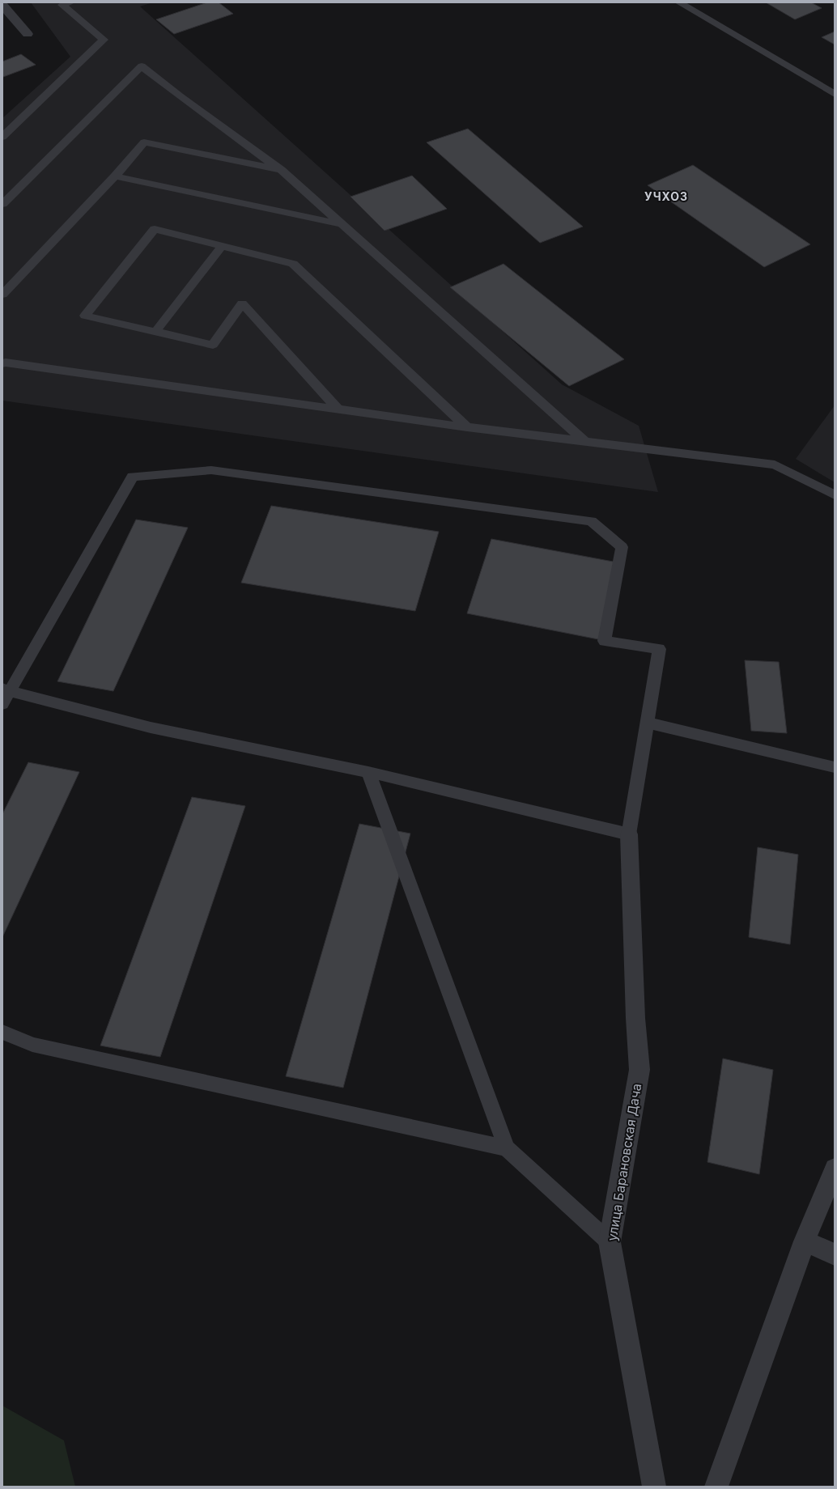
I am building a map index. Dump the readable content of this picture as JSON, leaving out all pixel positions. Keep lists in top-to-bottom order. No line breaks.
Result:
{"streets":{"street":["улица Барановская Дача"]},"districts":["УЧХОЗ"]}
